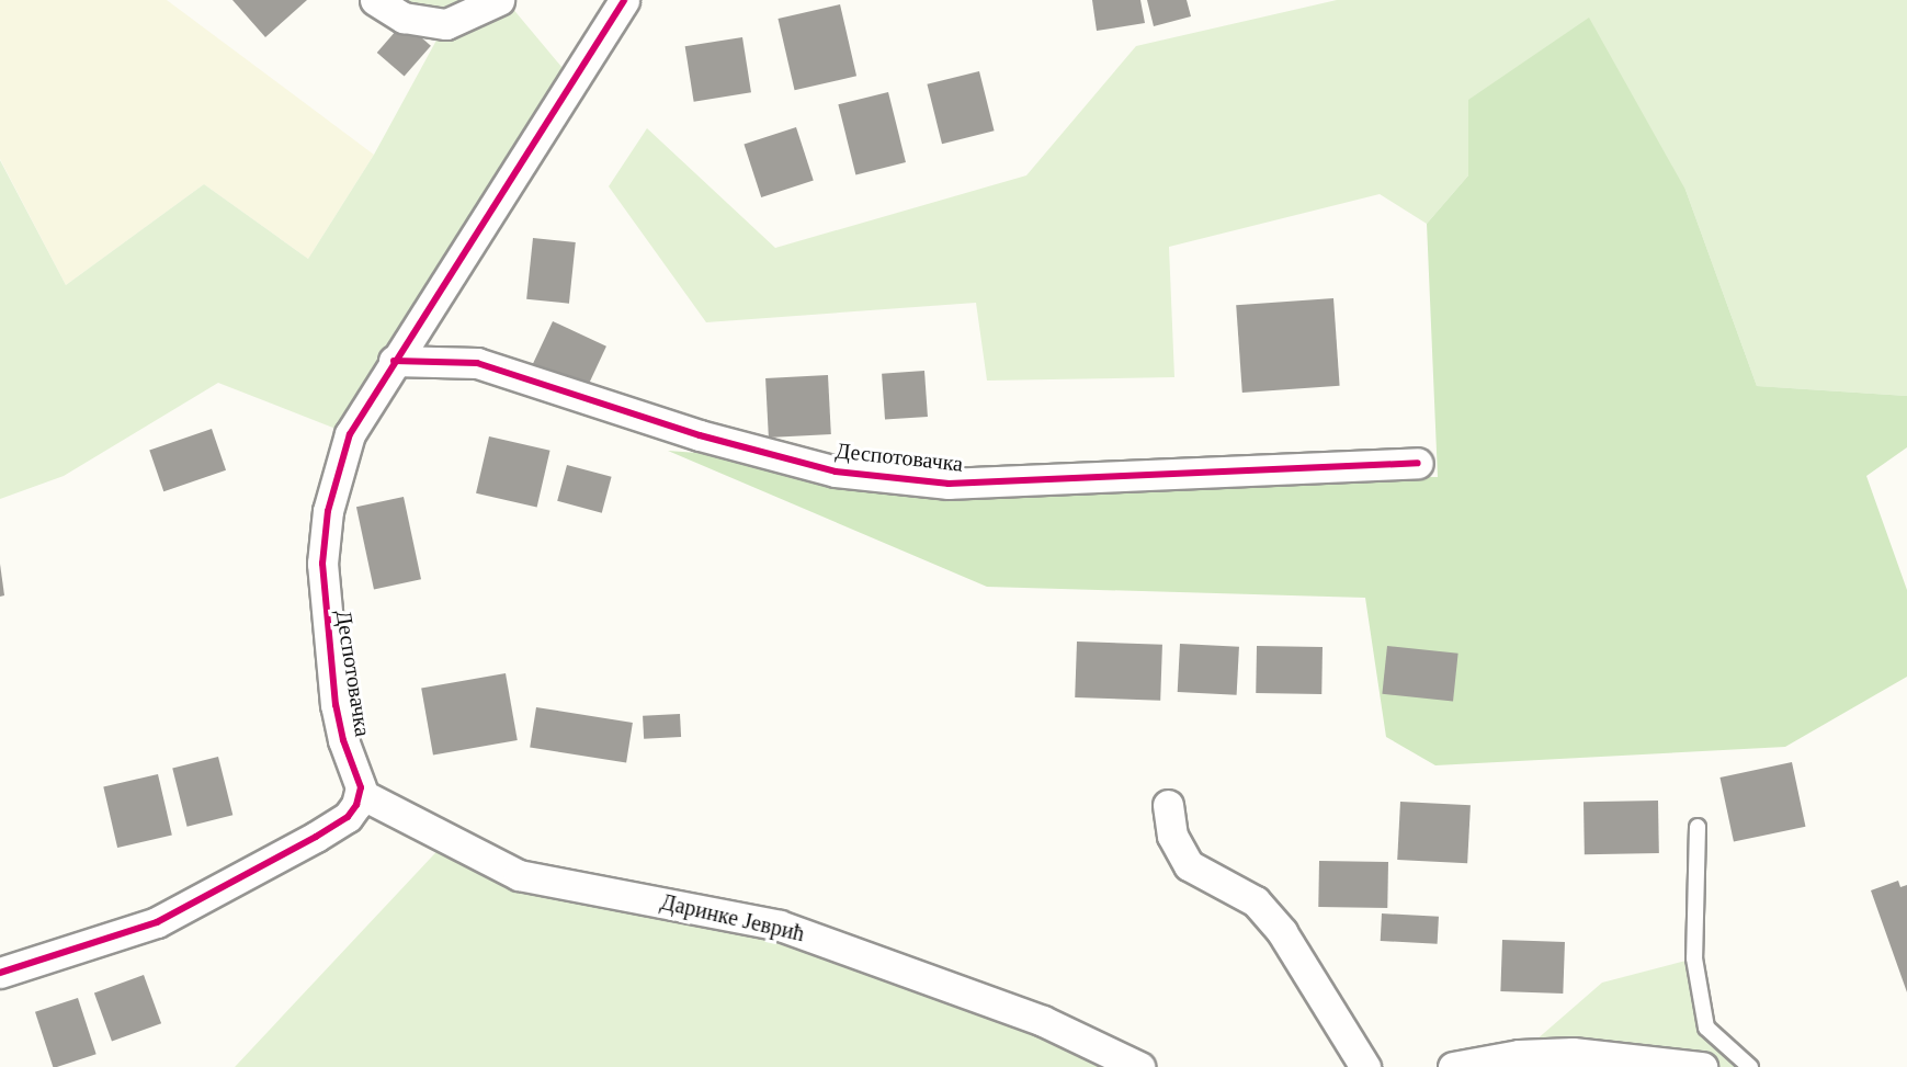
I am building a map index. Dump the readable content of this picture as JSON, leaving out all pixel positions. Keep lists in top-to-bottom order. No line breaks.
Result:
{"streets":{"street":["Деспотовачка","Даринке Јеврић"]},"crossings":[["Деспотовачка","Даринке Јеврић"]]}
